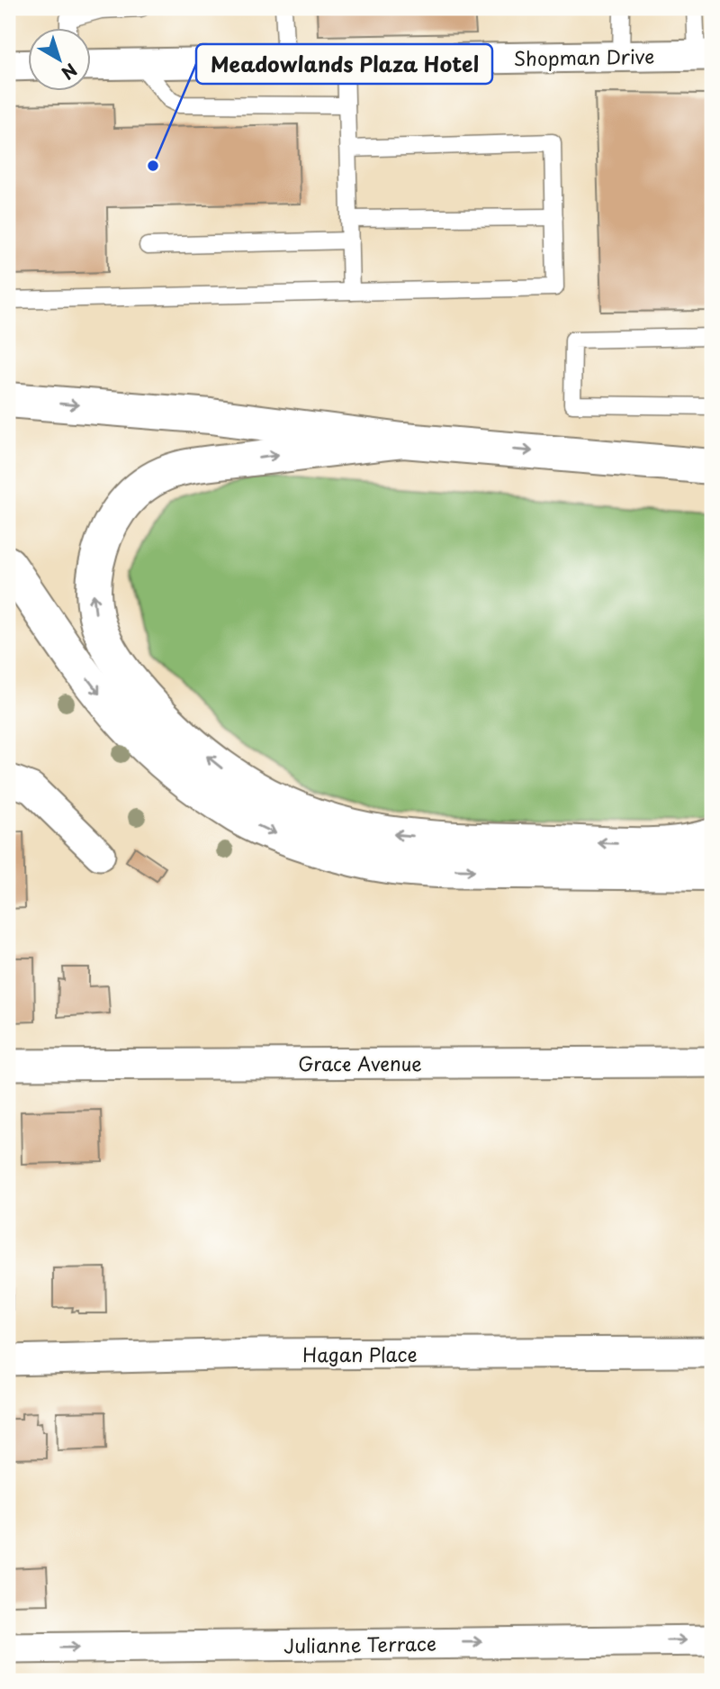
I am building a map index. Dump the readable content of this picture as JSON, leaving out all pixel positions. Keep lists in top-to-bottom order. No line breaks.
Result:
{"streets":{"street":["Shopman Drive","Grace Avenue","Hagan Place","Julianne Terrace"]},"one_way":["Julianne Terrace"],"places":["Meadowlands Plaza Hotel"],"north":"bottom right"}
